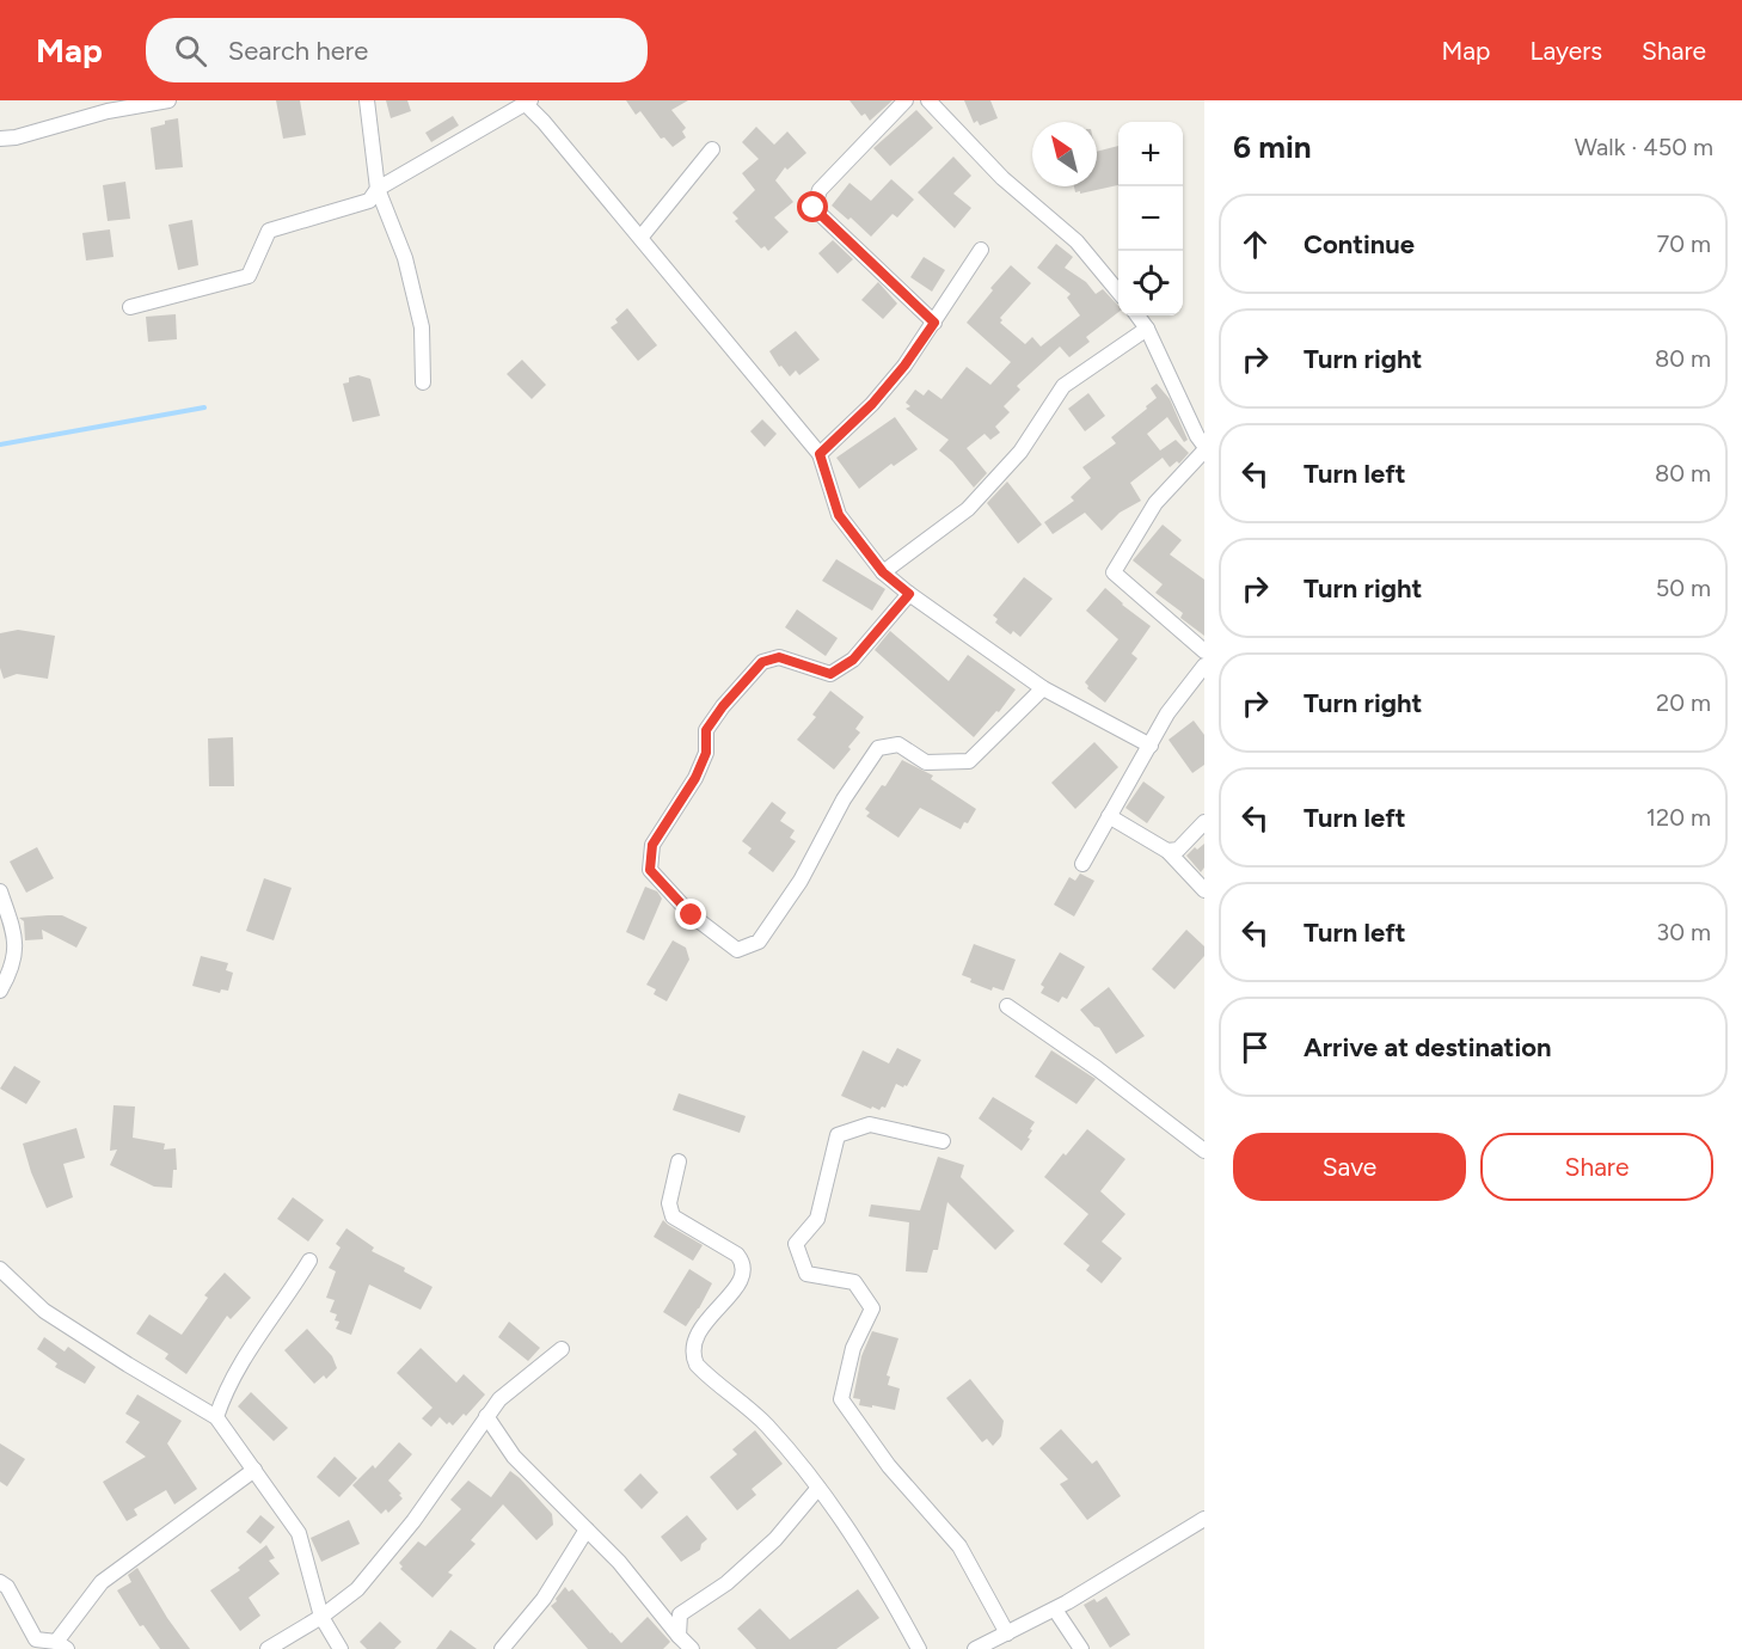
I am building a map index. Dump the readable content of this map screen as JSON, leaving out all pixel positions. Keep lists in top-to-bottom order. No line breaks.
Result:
{"north":"top left","page":{"header":"Map","search":"Search here","nav":["Map","Layers","Share"],"heading":["6 min","Walk · 450 m"],"map_buttons":["+","−"],"list":[["Continue","70 m"],["Turn right","80 m"],["Turn left","80 m"],["Turn right","50 m"],["Turn right","20 m"],["Turn left","120 m"],["Turn left","30 m"],"Arrive at destination"],"buttons":["Save","Share"]}}
